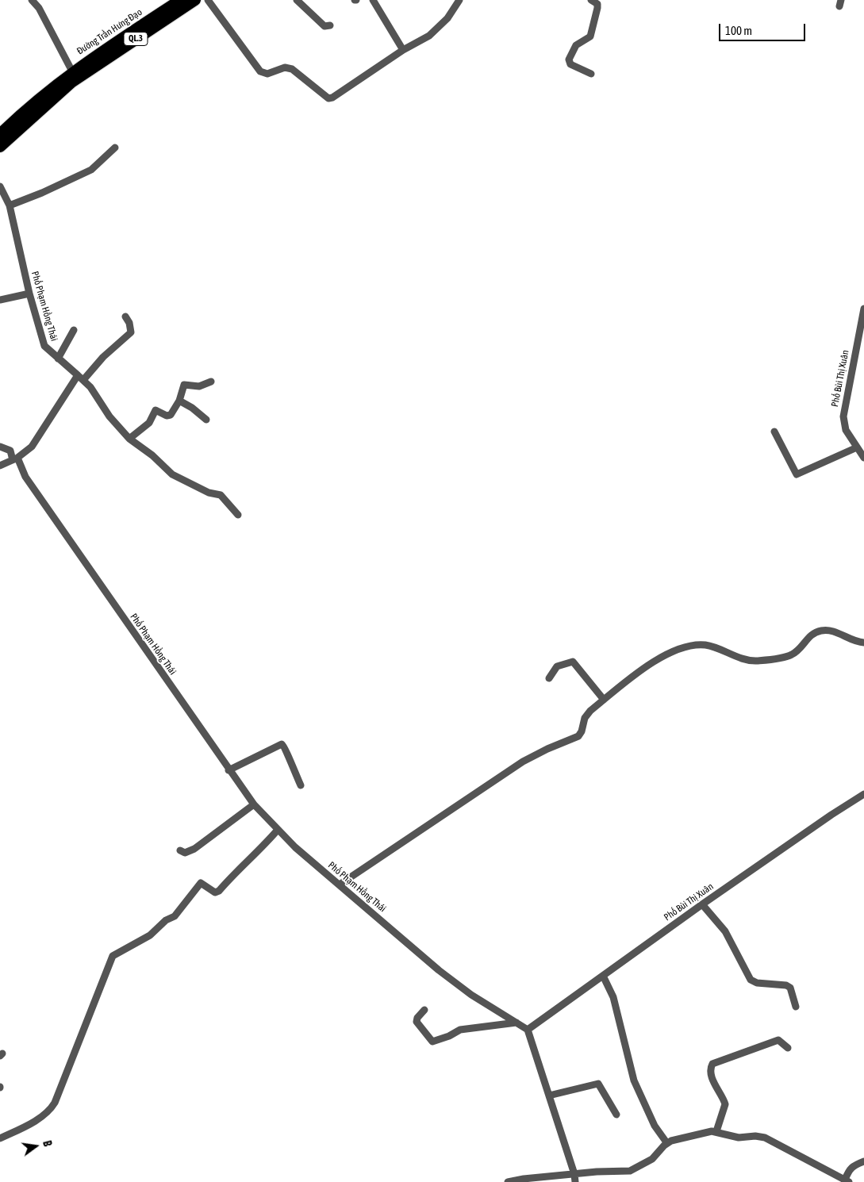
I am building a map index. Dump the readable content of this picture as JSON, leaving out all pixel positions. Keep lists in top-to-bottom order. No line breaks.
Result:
{"streets":{"highway":["Đường Trần Hưng Đạo","QL.3"],"street":["Phố Phạm Hồng Thái","Phố Bùi Thị Xuân"]},"crossings":[["Đường Trần Hưng Đạo","QL.3"],["Phố Phạm Hồng Thái","Phố Bùi Thị Xuân"]],"scale_bar":"100 m","north":"right"}
